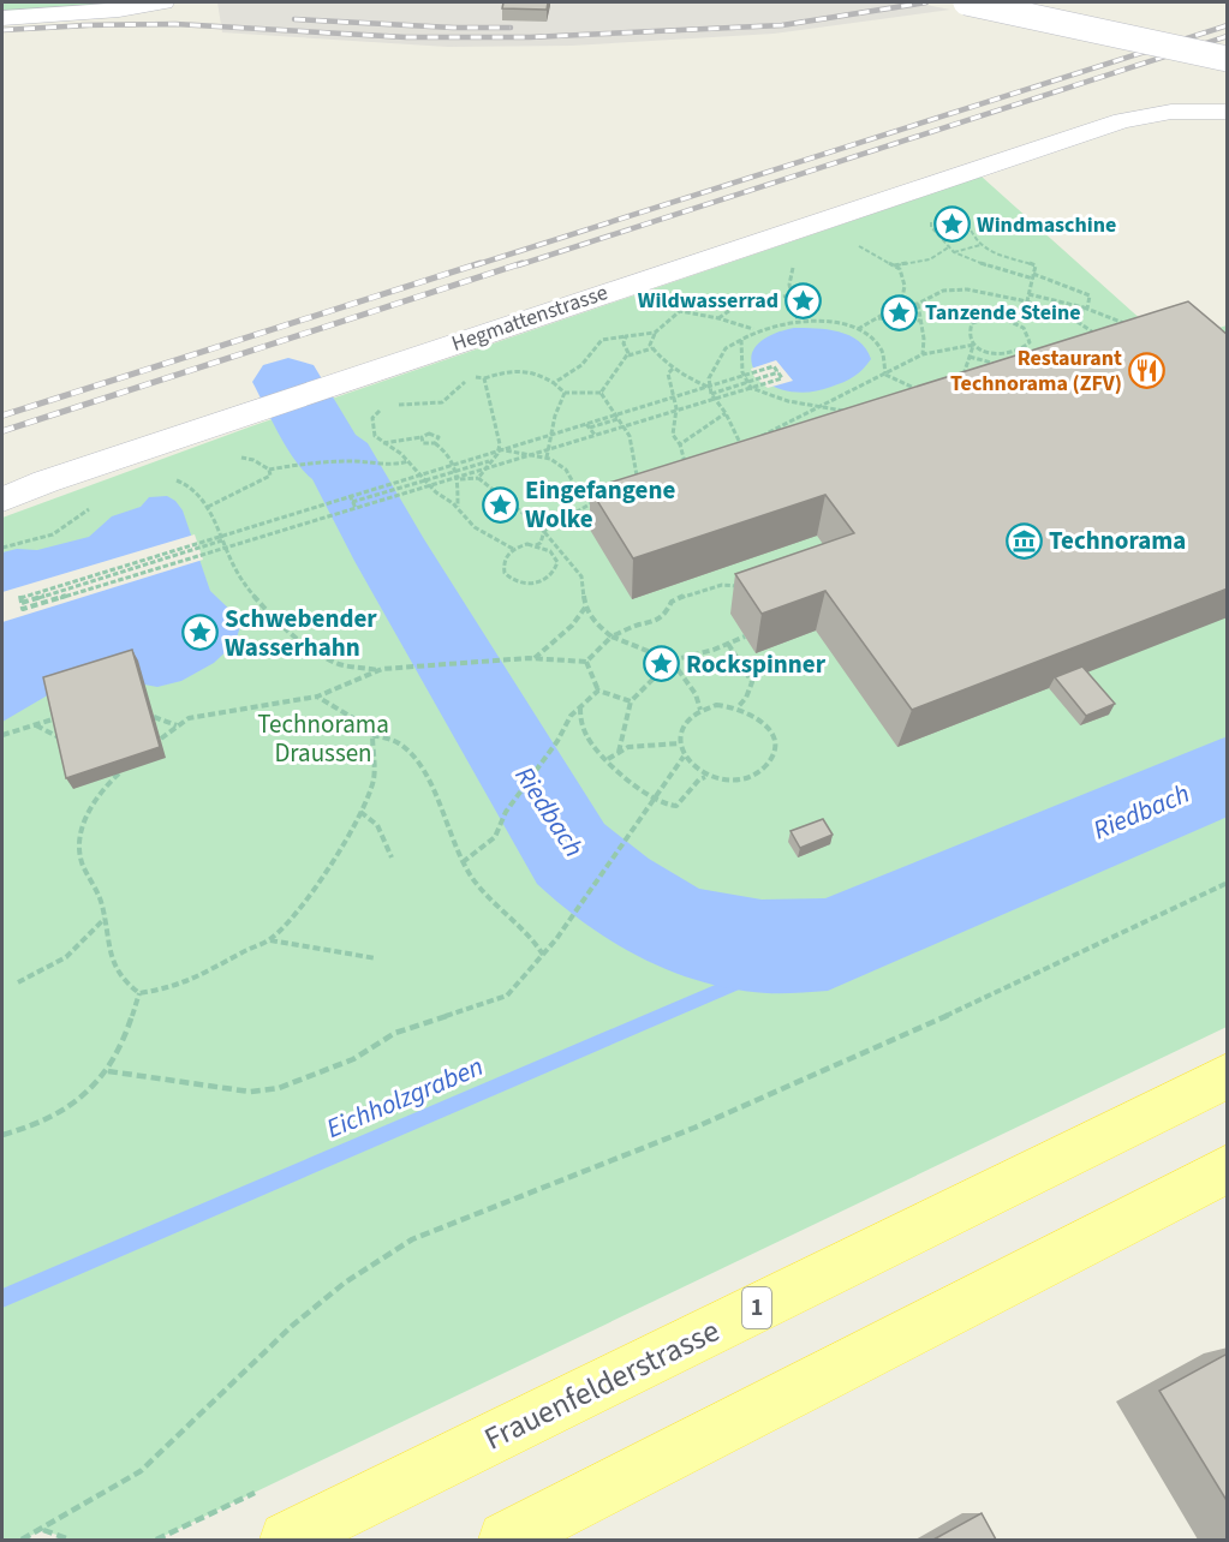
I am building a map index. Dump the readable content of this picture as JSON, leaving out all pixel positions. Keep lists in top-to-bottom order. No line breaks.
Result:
{"streets":{"main road":["1","Frauenfelderstrasse"],"street":["Hegmattenstrasse"]},"water":["Riedbach","Eichholzgraben"],"parks":["Technorama Draussen"],"places":{"place":["Windmaschine","Wildwasserrad","Tanzende Steine","Eingefangene Wolke","Schwebender Wasserhahn","Rockspinner"],"restaurant":["Restaurant Technorama (ZFV)"],"museum":["Technorama"]}}
